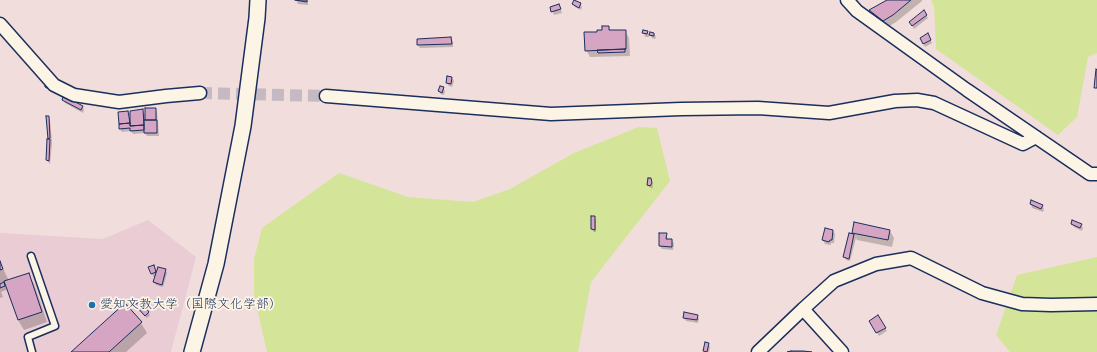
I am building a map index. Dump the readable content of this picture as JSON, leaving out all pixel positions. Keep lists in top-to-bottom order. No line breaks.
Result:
{"places":["愛知文教大学（国際文化学部）"]}
